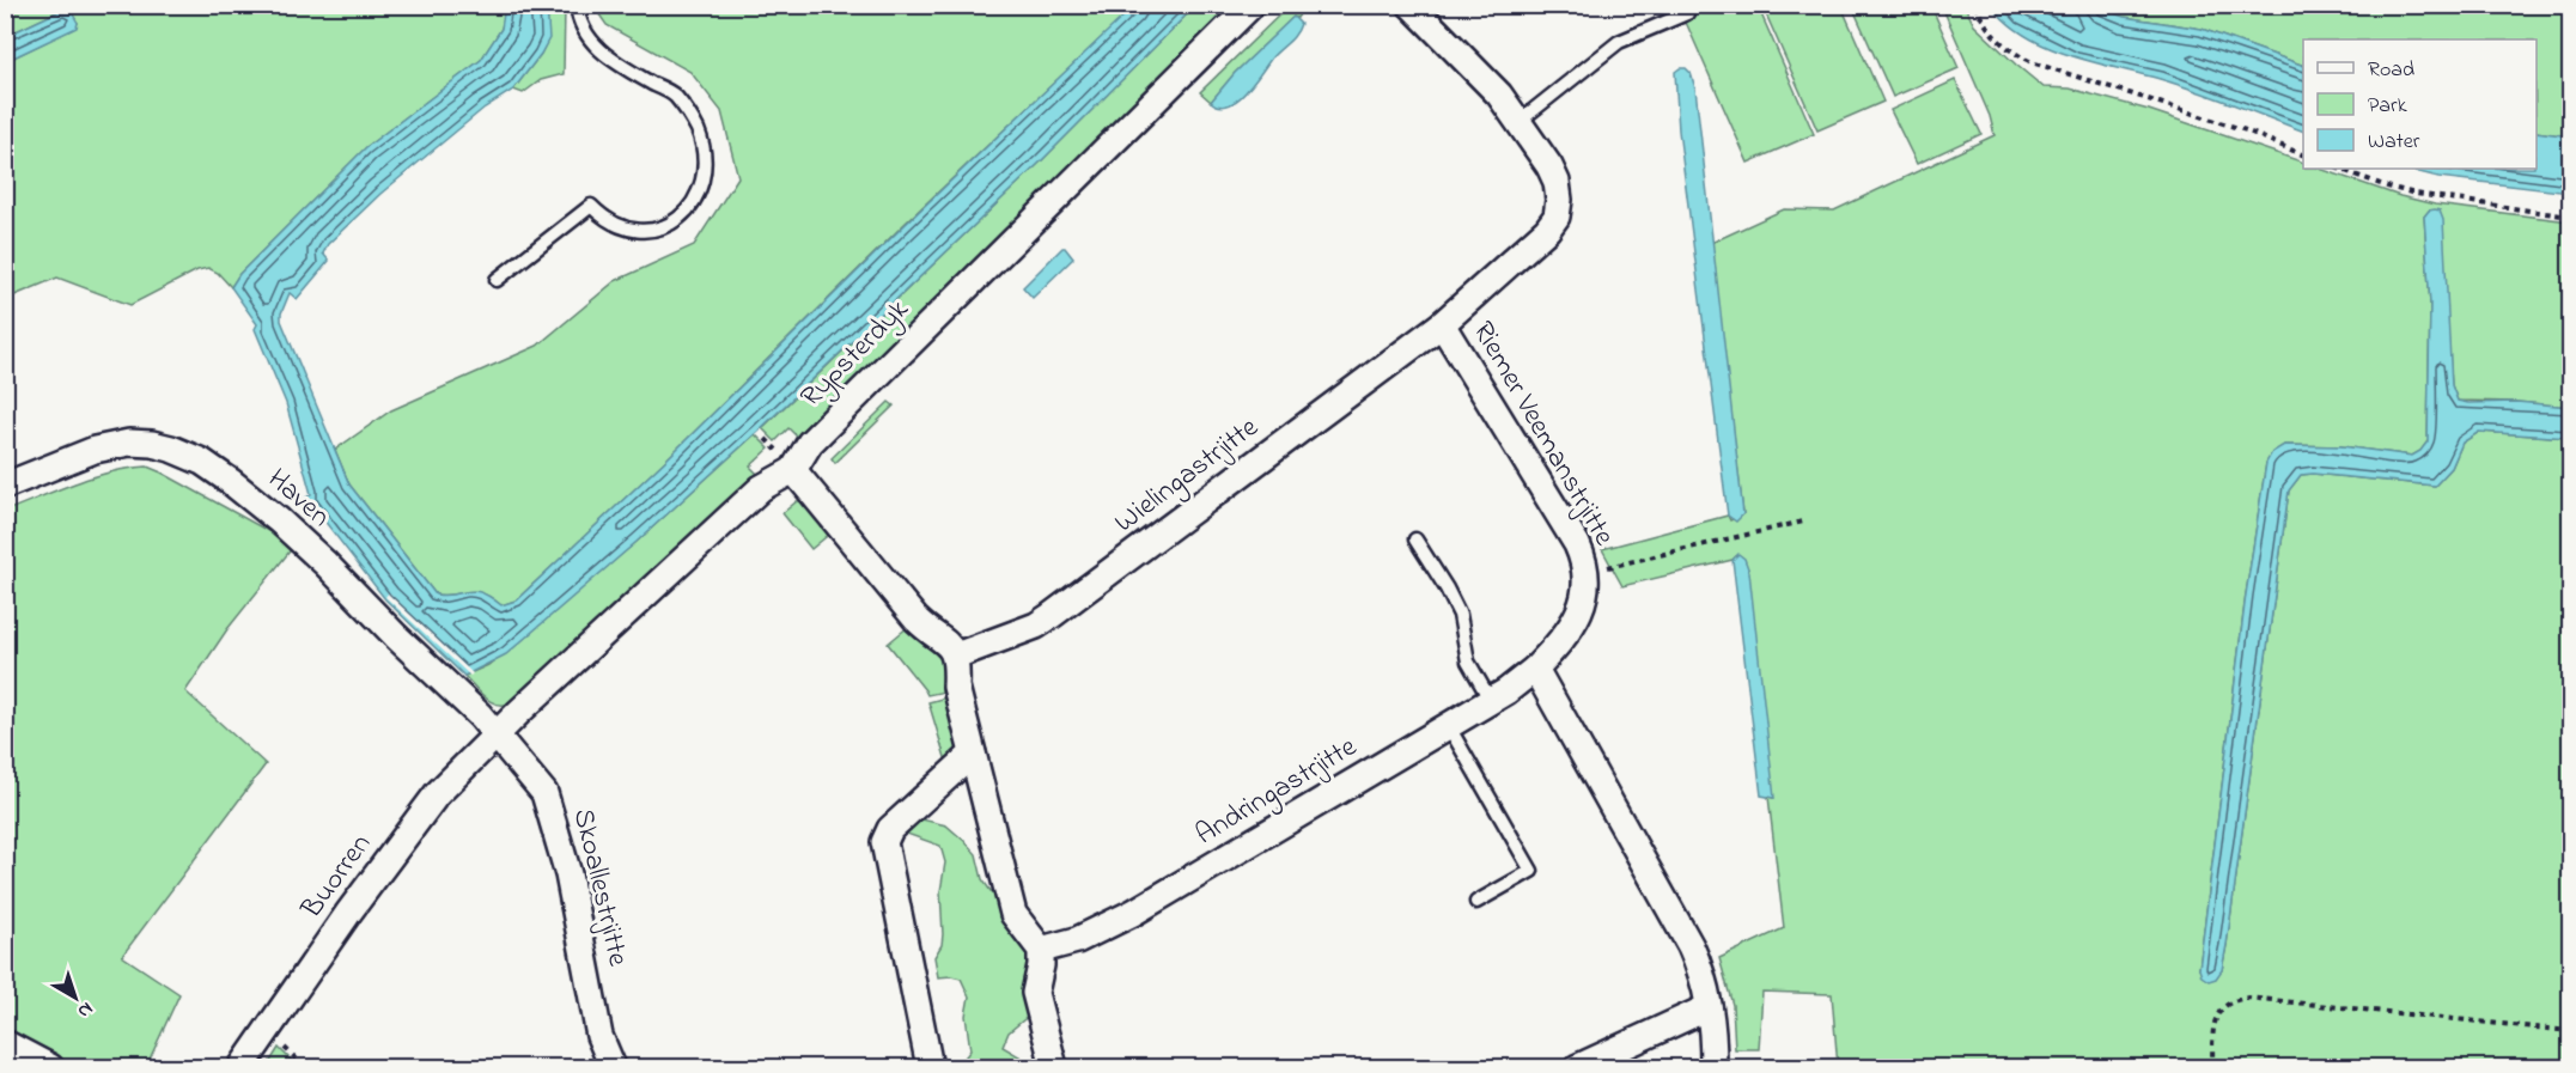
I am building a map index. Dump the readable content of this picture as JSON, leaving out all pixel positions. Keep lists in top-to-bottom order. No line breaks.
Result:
{"streets":{"street":["Rypsterdyk","Riemer Veemanstrjitte","Wielingastrjitte","Haven","Andringastrjitte","Buorren","Skoallestrjitte"]},"crossings":[["Rypsterdyk","Haven"],["Rypsterdyk","Buorren"],["Rypsterdyk","Skoallestrjitte"],["Riemer Veemanstrjitte","Wielingastrjitte"],["Riemer Veemanstrjitte","Andringastrjitte"],["Haven","Buorren"],["Haven","Skoallestrjitte"],["Buorren","Skoallestrjitte"]],"legend":["Road","Park","Water"],"north":"bottom right"}
